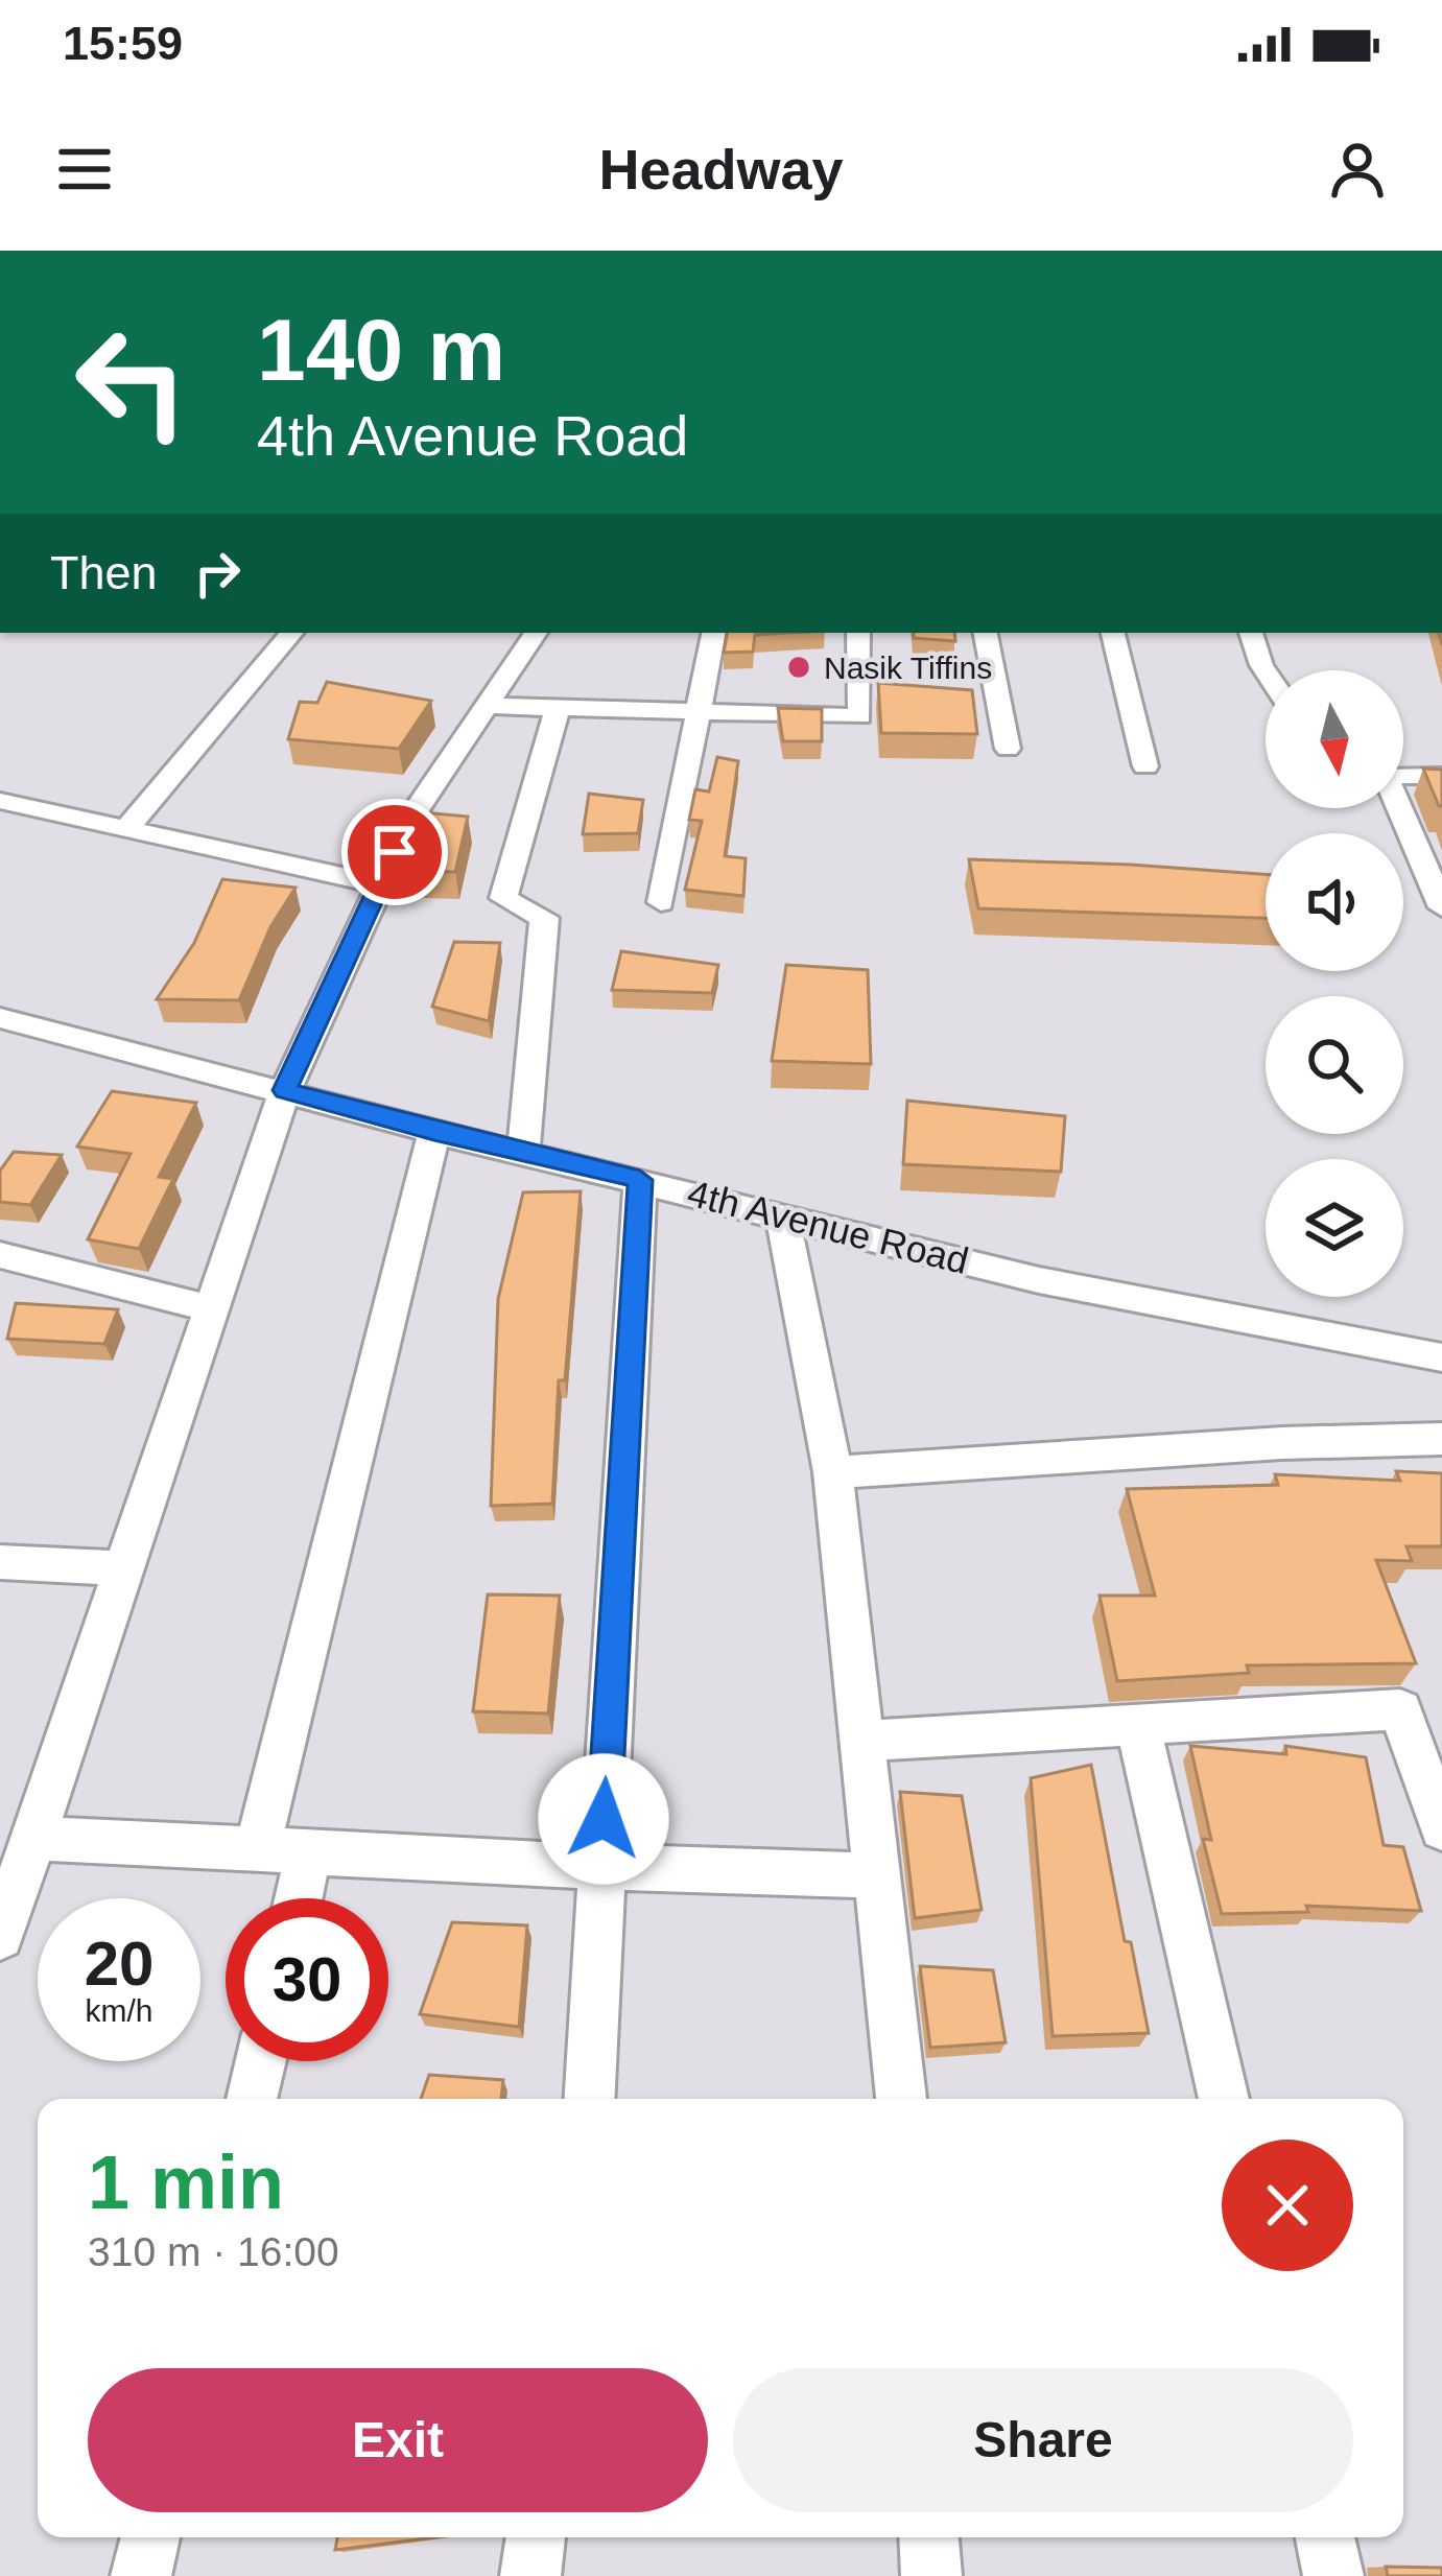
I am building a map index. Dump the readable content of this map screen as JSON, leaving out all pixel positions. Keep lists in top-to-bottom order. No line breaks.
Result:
{"streets":{"street":["4th Avenue Road"]},"places":["Nasik Tiffins"],"north":"bottom","page":{"status":"15:59","header":"Headway","turn":["140 m","4th Avenue Road"],"then":"Then","speed":"20 km/h","limit":"30","heading":["1 min","310 m · 16:00"],"buttons":["Exit","Share"]}}
